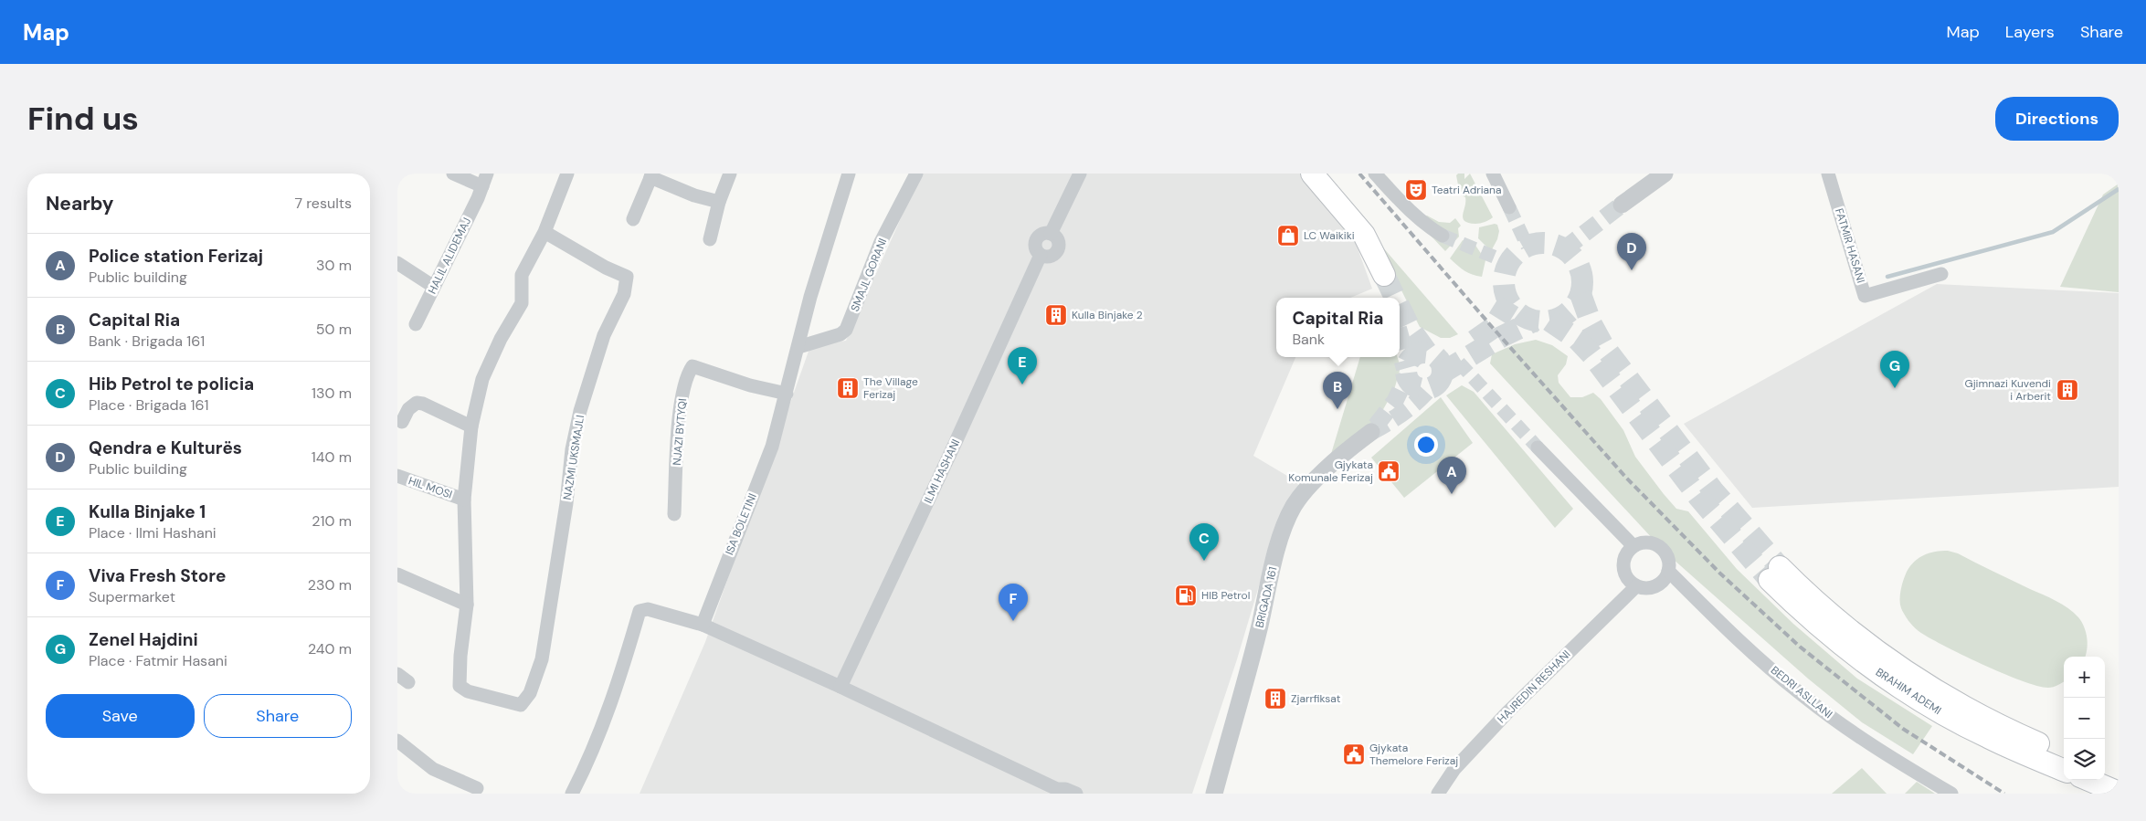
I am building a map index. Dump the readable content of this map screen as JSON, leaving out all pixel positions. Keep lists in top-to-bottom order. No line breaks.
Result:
{"streets":{"main road":["BRAHIM ADEMI"],"street":["FATMIR HASANI","HALIL ALIDEMAJ","SMAJL GORANI","NJAZI BYTYQI","NAZMI UKSMAJLI","ILMI HASHANI","HIL MOSI","ISA BOLETINI","BRIGADA 161","HAJREDIN RESHANI","BEDRI ASLLANI"]},"crossings":[["SMAJL GORANI","ISA BOLETINI"],["NJAZI BYTYQI","ISA BOLETINI"],["HAJREDIN RESHANI","BEDRI ASLLANI"]],"places":{"theatre":["Teatri Adriana"],"shop":["LC Waikiki"],"building":["Kulla Binjake 2","The Village Ferizaj","Gjimnazi Kuvendi i Arberit","Zjarrfiksat"],"public building":["Gjykata Komunale Ferizaj","Gjykata Themelore Ferizaj"],"fuel station":["HIB Petrol"]},"page":{"header":"Map","nav":["Map","Layers","Share"],"buttons":["Directions",["Save","Share"]],"title":"Find us","heading":["Nearby","7 results"],"list":[{"mark":"A","name":"Police station Ferizaj","note":"Public building","value":"30 m"},{"mark":"B","name":"Capital Ria","note":"Bank · Brigada 161","value":"50 m"},{"mark":"C","name":"Hib Petrol te policia","note":"Place · Brigada 161","value":"130 m"},{"mark":"D","name":"Qendra e Kulturës","note":"Public building","value":"140 m"},{"mark":"E","name":"Kulla Binjake 1","note":"Place · Ilmi Hashani","value":"210 m"},{"mark":"F","name":"Viva Fresh Store","note":"Supermarket","value":"230 m"},{"mark":"G","name":"Zenel Hajdini","note":"Place · Fatmir Hasani","value":"240 m"}],"pins":["D","E","G","B","A","C","F"],"popup":["Capital Ria","Bank"],"map_buttons":["+","−"]}}
